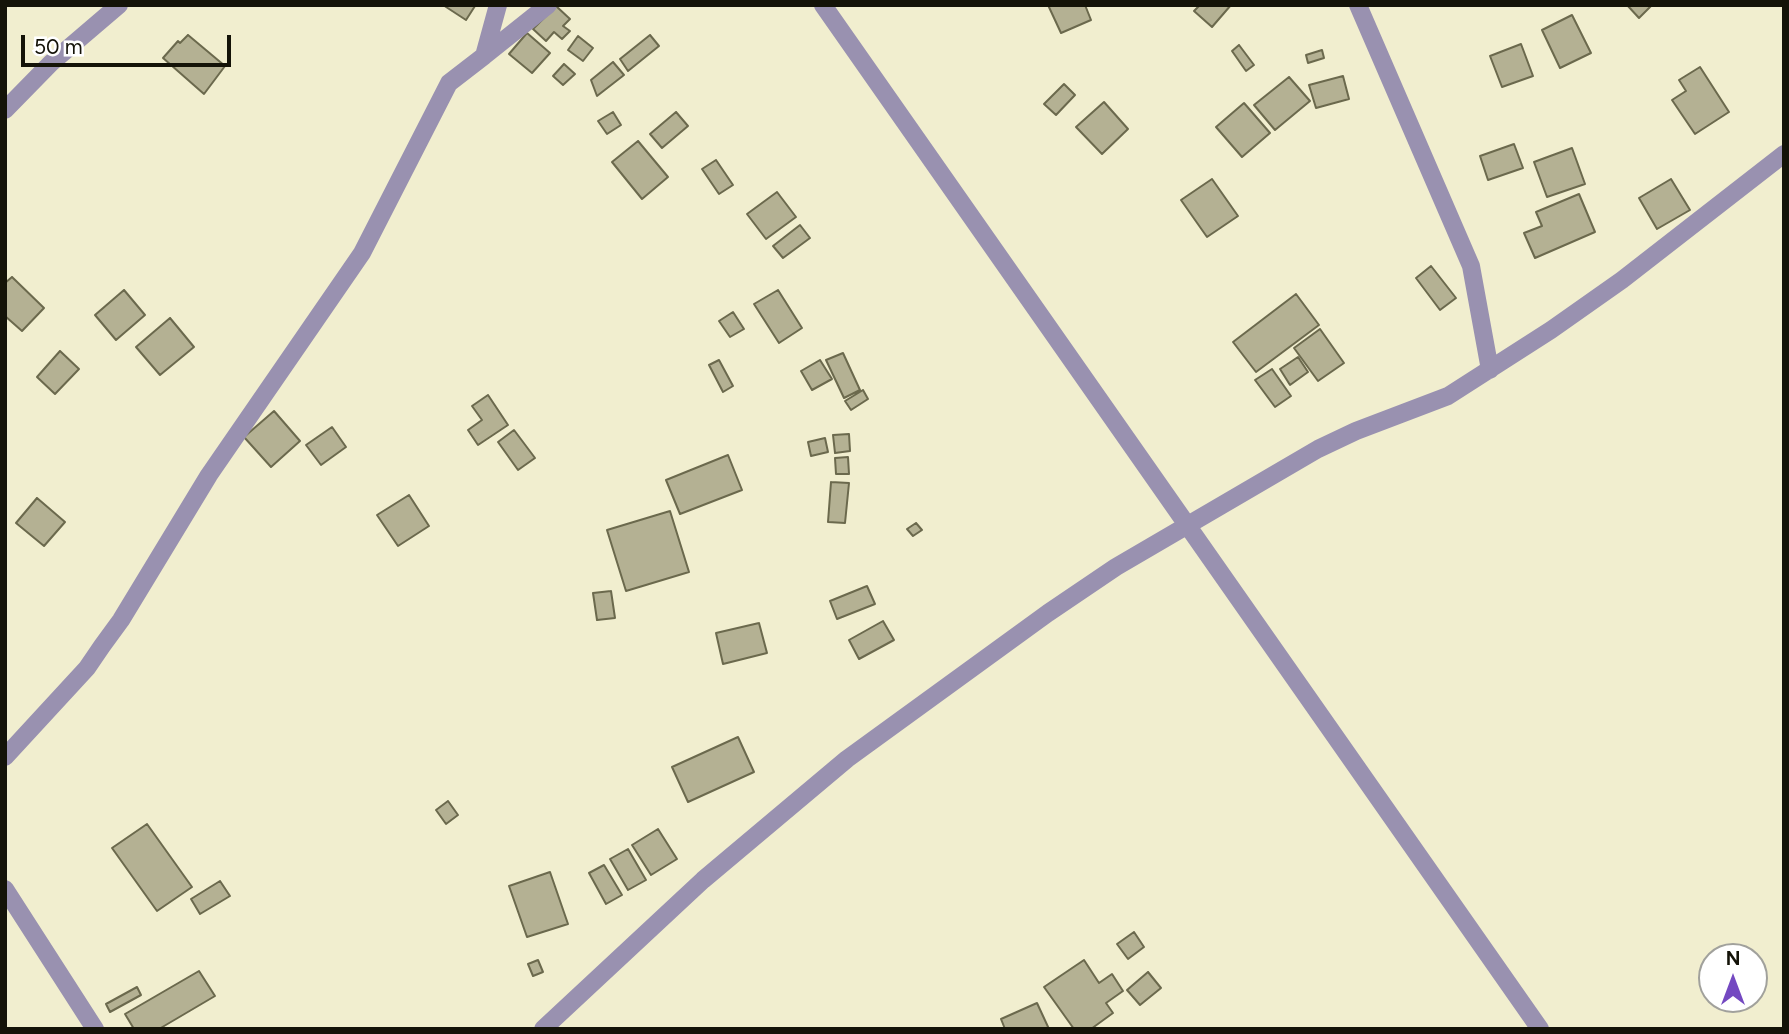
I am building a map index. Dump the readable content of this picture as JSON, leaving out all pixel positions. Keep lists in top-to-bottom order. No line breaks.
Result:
{"scale_bar":"50 m","north":"top"}
